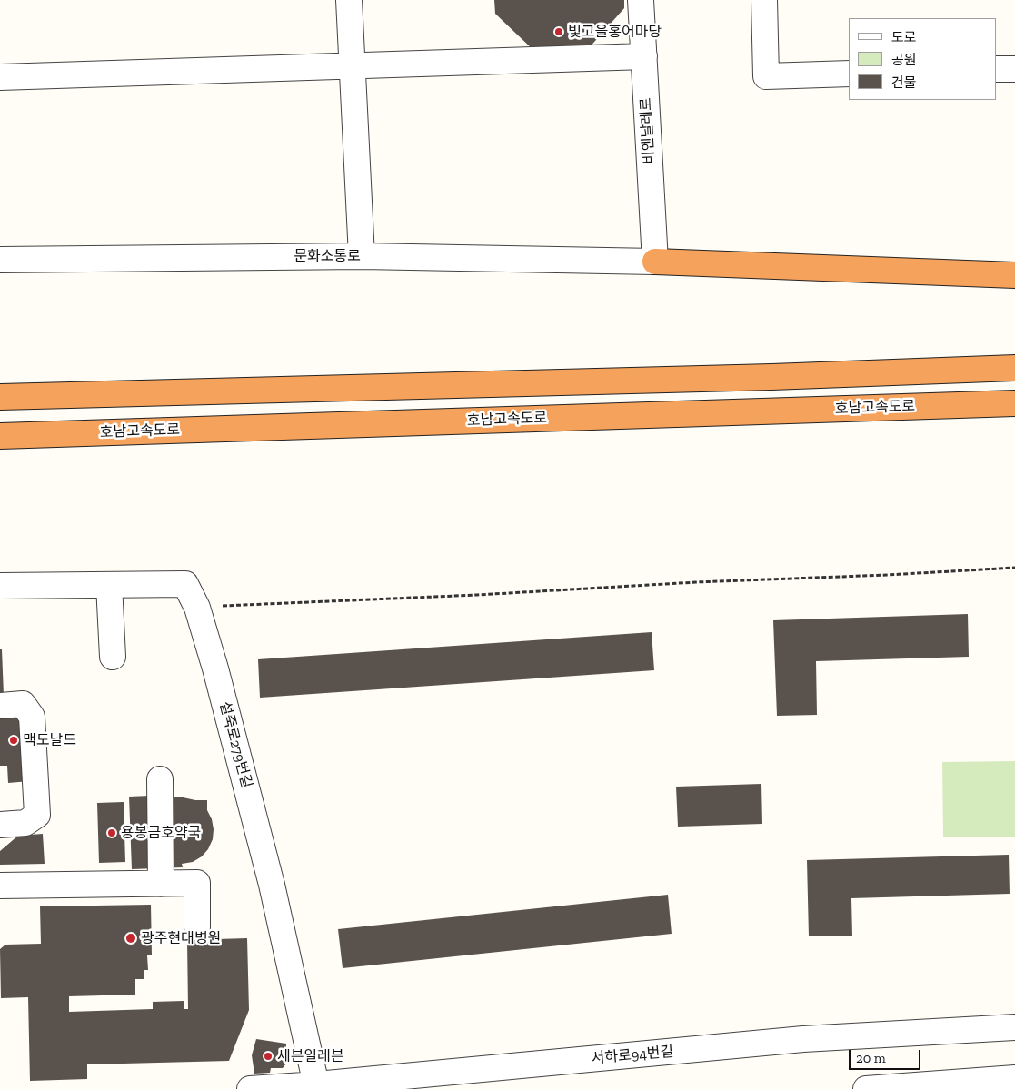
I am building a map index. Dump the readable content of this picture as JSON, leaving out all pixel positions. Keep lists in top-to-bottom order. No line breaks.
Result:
{"streets":{"highway":["호남고속도로"],"street":["비엔날레로","문화소통로","설죽로279번길","서하로94번길"]},"crossings":[["비엔날레로","문화소통로"],["설죽로279번길","서하로94번길"]],"places":["빛고을홍어마당","맥도날드","용봉금호약국","광주현대병원","세븐일레븐"],"legend":["도로","공원","건물"],"scale_bar":"20 m"}
